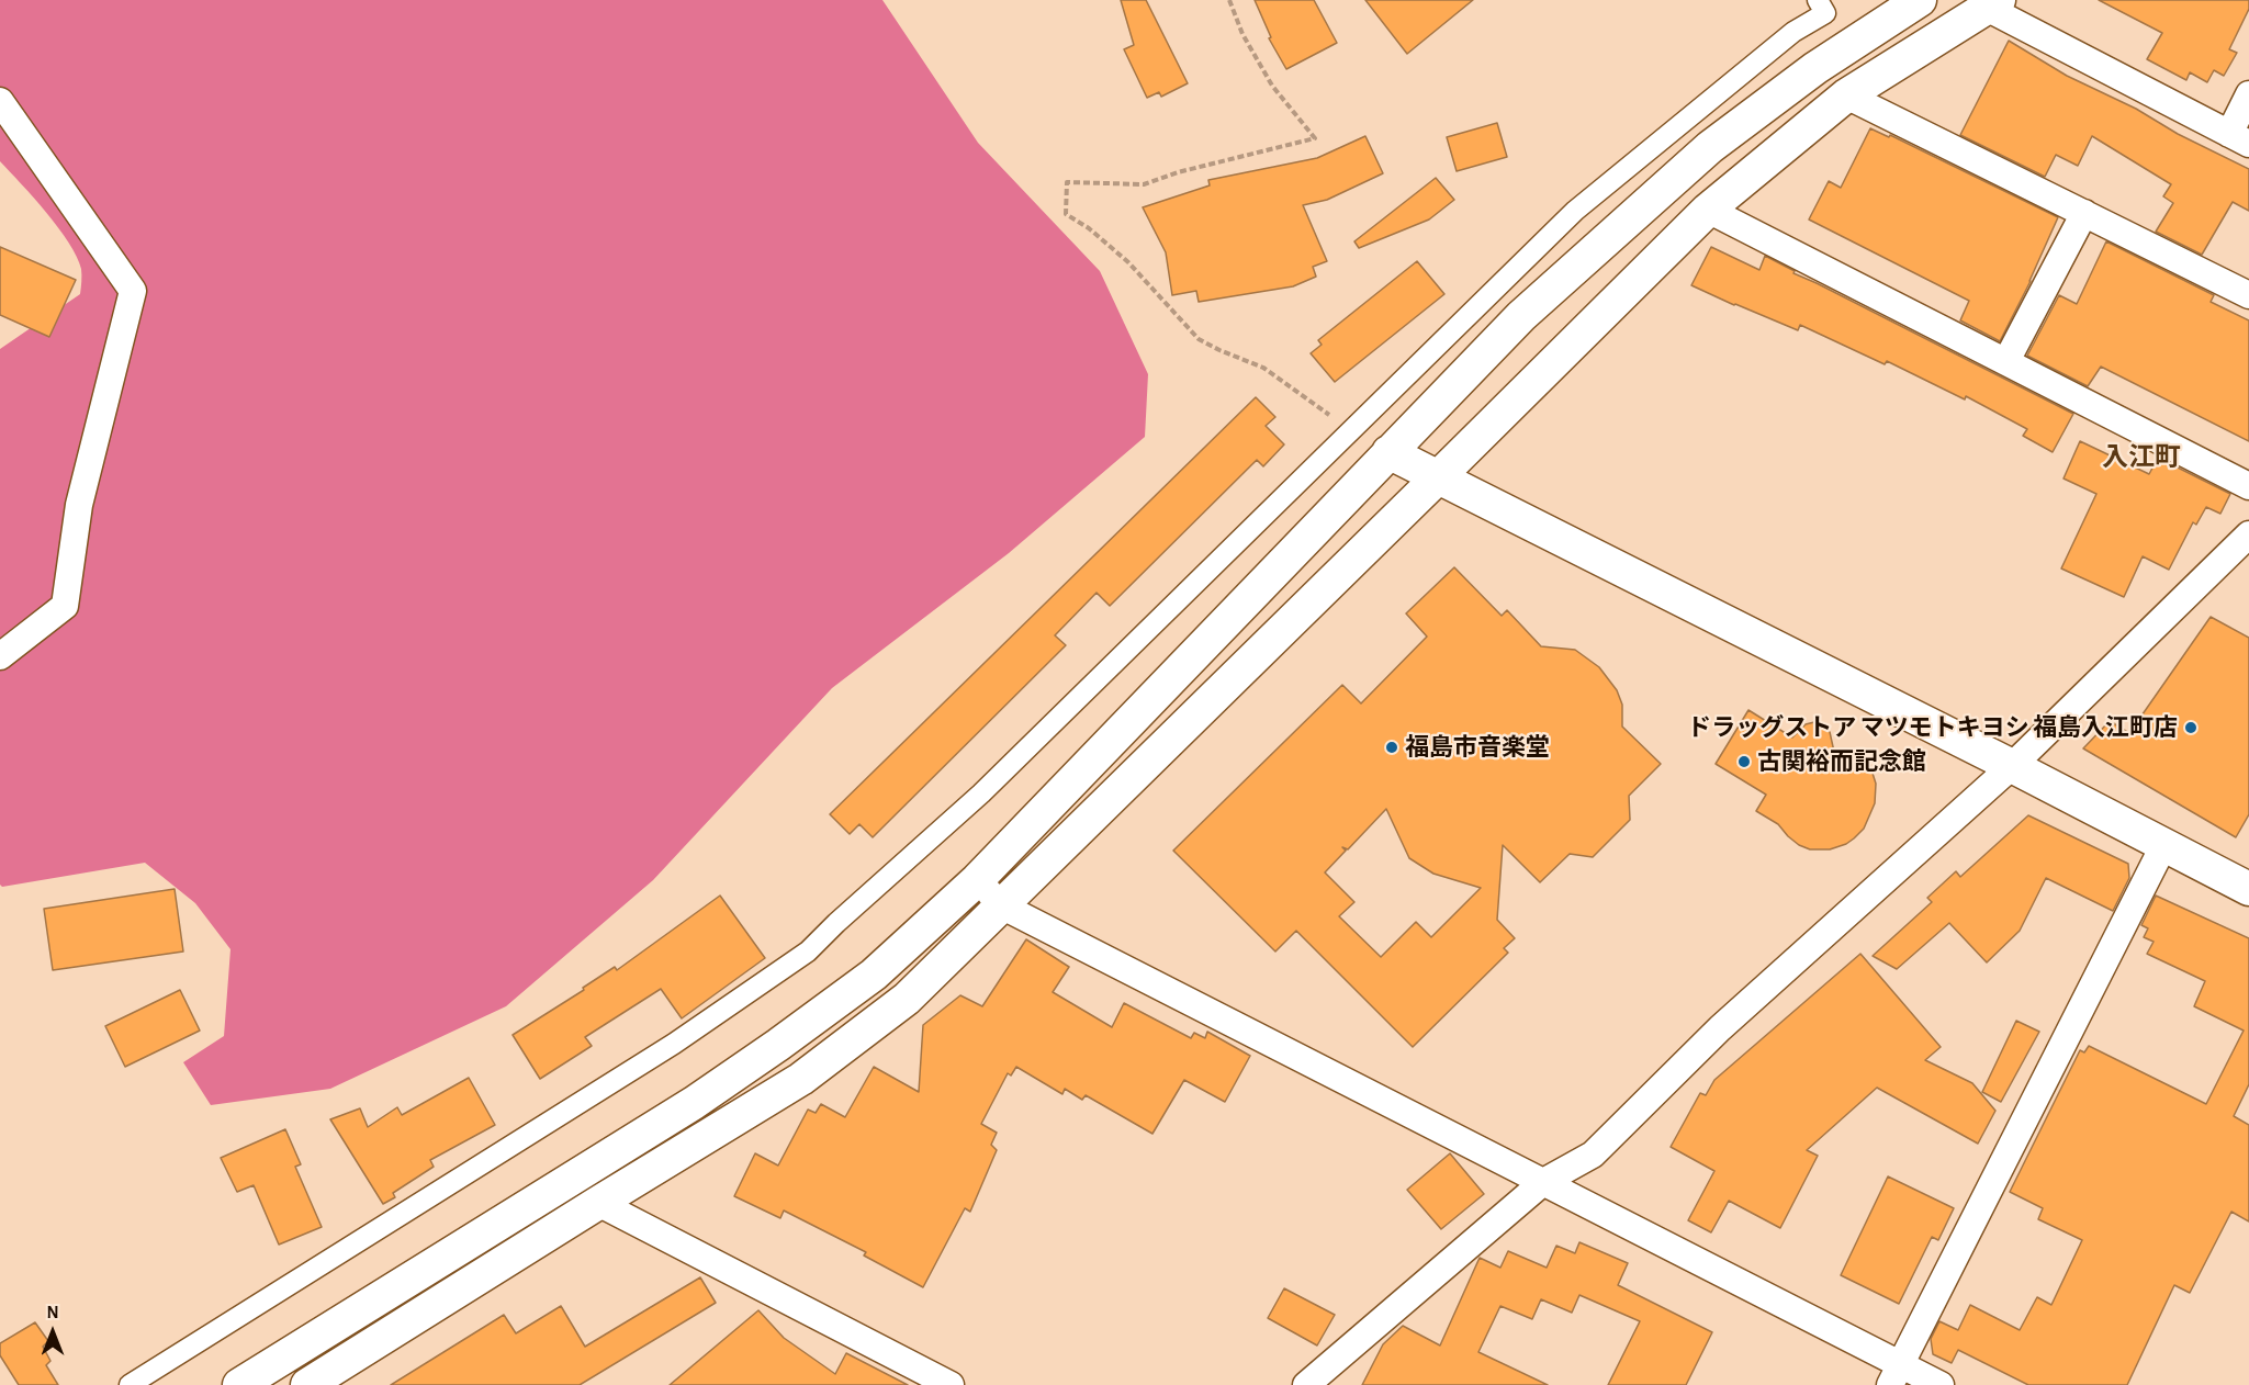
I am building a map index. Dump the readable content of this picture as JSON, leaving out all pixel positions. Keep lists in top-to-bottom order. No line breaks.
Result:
{"districts":["入江町"],"places":["ドラッグストア マツモトキヨシ 福島入江町店","福島市音楽堂","古関裕而記念館"],"north":"top"}
